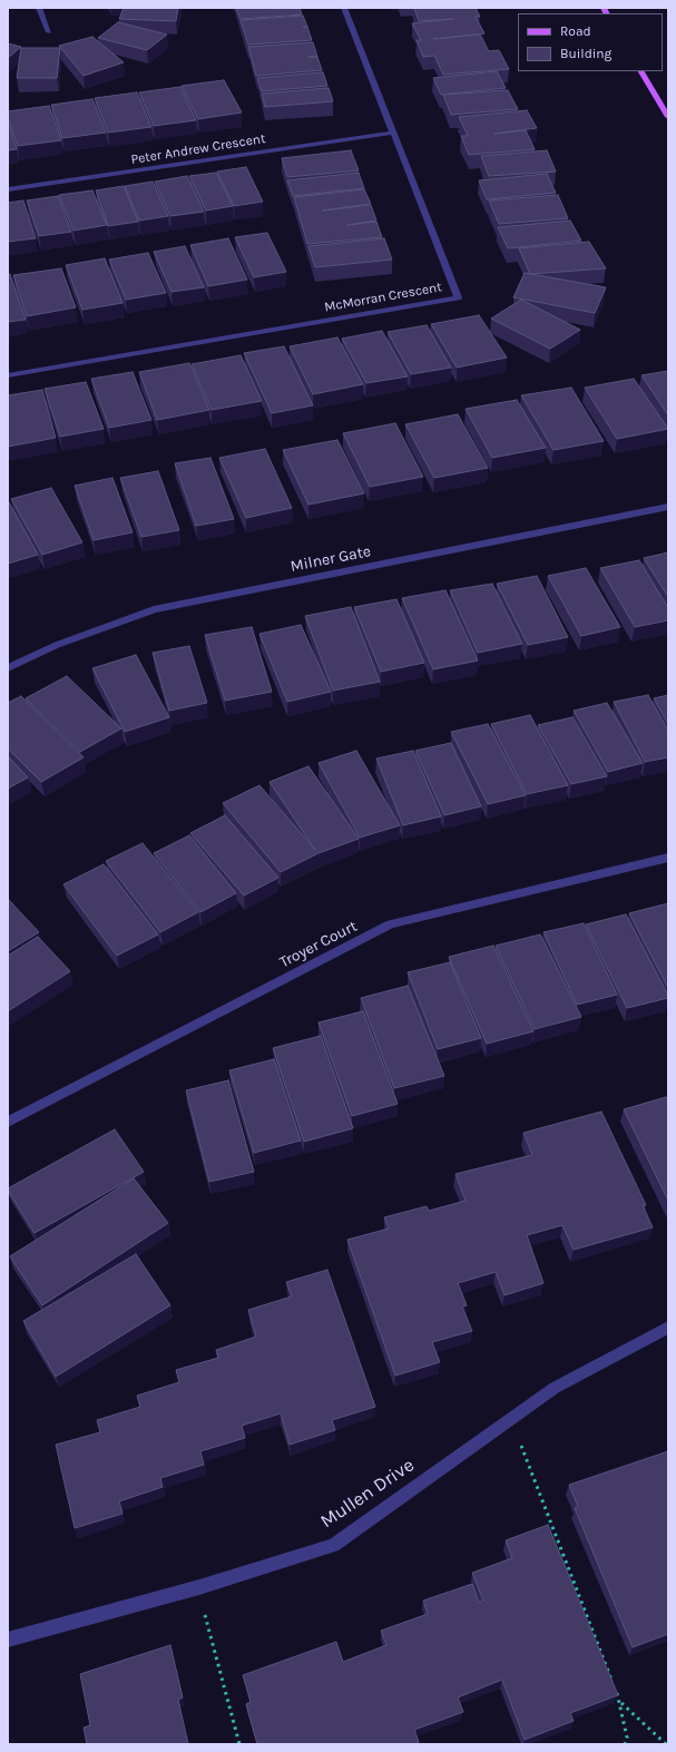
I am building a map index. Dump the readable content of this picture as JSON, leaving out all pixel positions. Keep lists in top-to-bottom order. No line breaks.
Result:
{"streets":{"street":["Peter Andrew Crescent","McMorran Crescent","Milner Gate","Troyer Court","Mullen Drive"]},"crossings":[["Peter Andrew Crescent","McMorran Crescent"]],"legend":["Road","Building"]}
